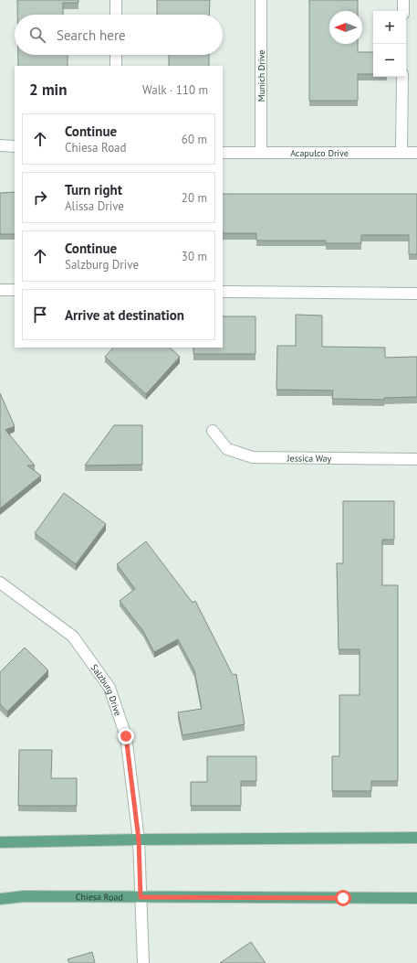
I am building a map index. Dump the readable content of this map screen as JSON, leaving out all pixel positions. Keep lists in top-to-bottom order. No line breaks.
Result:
{"streets":{"main road":["Chiesa Road"],"street":["Munich Drive","Acapulco Drive","Jessica Way","Salzburg Drive"]},"crossings":[["Munich Drive","Acapulco Drive"],["Salzburg Drive","Chiesa Road"]],"north":"left","page":{"map_buttons":["+","−"],"search":"Search here","heading":["2 min","Walk · 110 m"],"list":[["Continue","Chiesa Road","60 m"],["Turn right","Alissa Drive","20 m"],["Continue","Salzburg Drive","30 m"],"Arrive at destination"]}}
